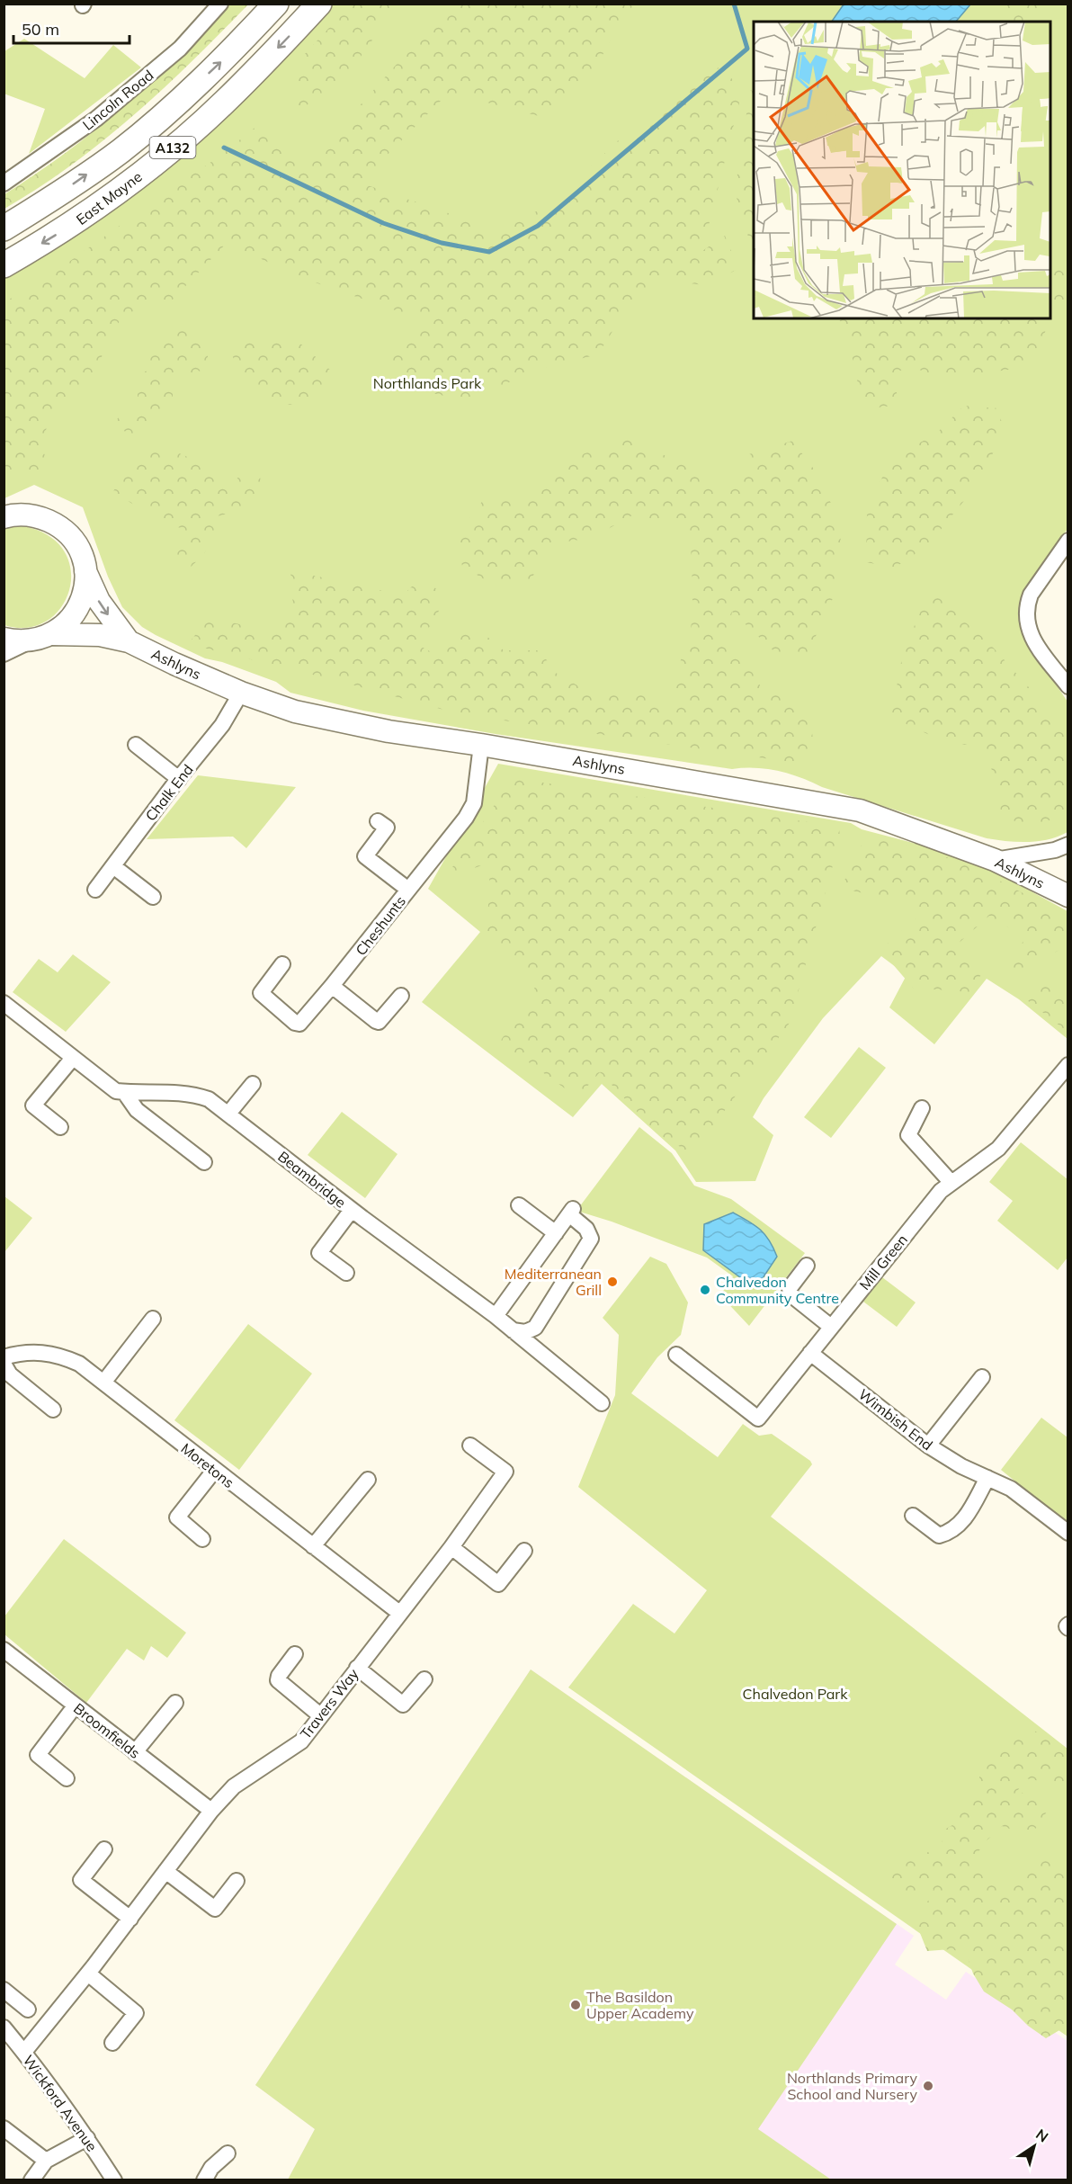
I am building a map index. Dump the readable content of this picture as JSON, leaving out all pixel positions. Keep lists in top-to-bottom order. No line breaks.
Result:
{"streets":{"main road":["A132","East Mayne"],"street":["Lincoln Road","Ashlyns","Chalk End","Cheshunts","Beambridge","Mill Green","Wimbish End","Moretons","Travers Way","Broomfields","Wickford Avenue"]},"crossings":[["Ashlyns","Chalk End"],["Ashlyns","Cheshunts"],["Mill Green","Wimbish End"],["Moretons","Travers Way"],["Travers Way","Broomfields"],["Travers Way","Wickford Avenue"]],"parks":["Northlands Park","Chalvedon Park"],"places":["Mediterranean Grill","Chalvedon Community Centre","The Basildon Upper Academy","Northlands Primary School and Nursery"],"scale_bar":"50 m","north":"top right"}
